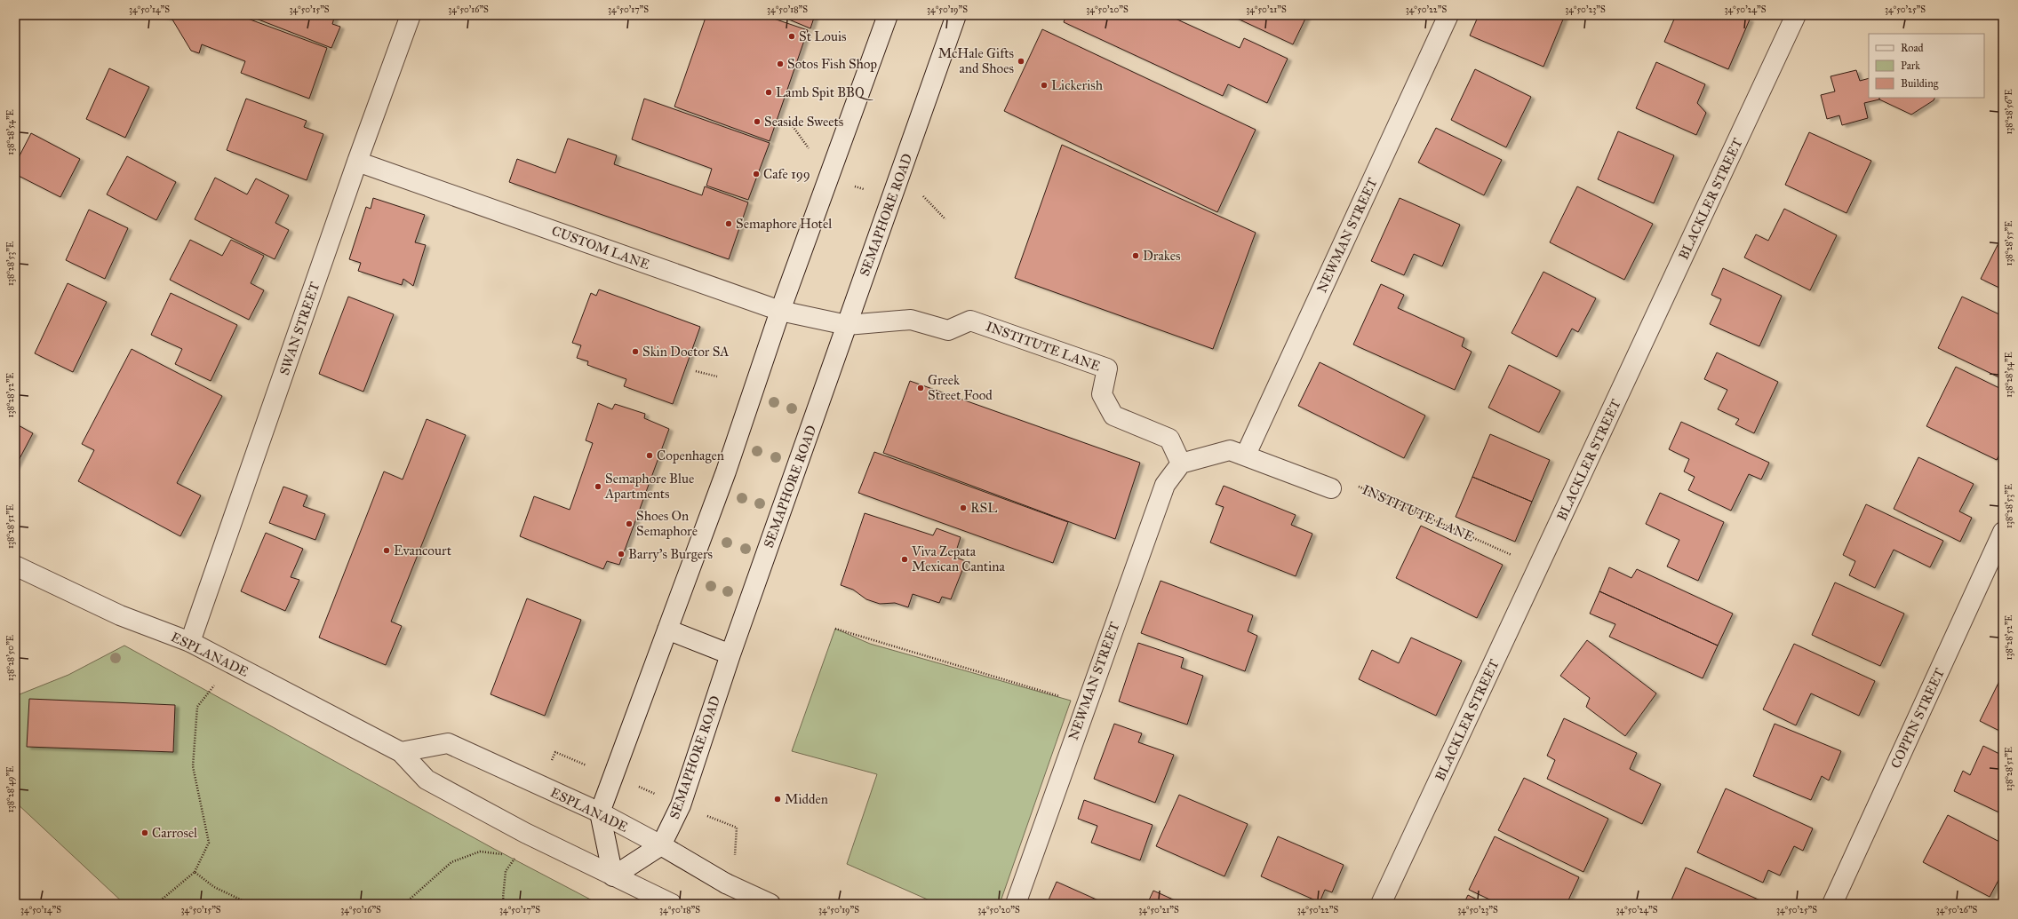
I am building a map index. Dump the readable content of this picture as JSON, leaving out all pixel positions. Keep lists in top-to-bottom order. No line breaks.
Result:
{"streets":{"street":["BLACKLER STREET","SEMAPHORE ROAD","NEWMAN STREET","CUSTOM LANE","SWAN STREET","INSTITUTE LANE","ESPLANADE","COPPIN STREET"]},"crossings":[["SEMAPHORE ROAD","CUSTOM LANE"],["SEMAPHORE ROAD","INSTITUTE LANE"],["SEMAPHORE ROAD","ESPLANADE"],["NEWMAN STREET","INSTITUTE LANE"],["CUSTOM LANE","SWAN STREET"],["CUSTOM LANE","INSTITUTE LANE"],["SWAN STREET","ESPLANADE"]],"places":["St Louis","McHale Gifts and Shoes","Sotos Fish Shop","Lickerish","Lamb Spit BBQ","Seaside Sweets","Cafe 199","Semaphore Hotel","Drakes","Skin Doctor SA","Greek Street Food","Copenhagen","Semaphore Blue Apartments","RSL","Shoes On Semaphore","Evancourt","Barry's Burgers","Viva Zepata Mexican Cantina","Midden","Carrosel"],"legend":["Road","Park","Building"],"coordinates":["34°50'14\"S","34°50'15\"S","34°50'16\"S","34°50'17\"S","34°50'18\"S","34°50'19\"S","34°50'20\"S","34°50'21\"S","34°50'22\"S","34°50'23\"S","34°50'24\"S","34°50'25\"S","138°28'56\"E","138°28'54\"E","138°28'55\"E","138°28'53\"E","138°28'52\"E","138°28'51\"E","138°28'50\"E","138°28'49\"E","34°50'26\"S"]}
